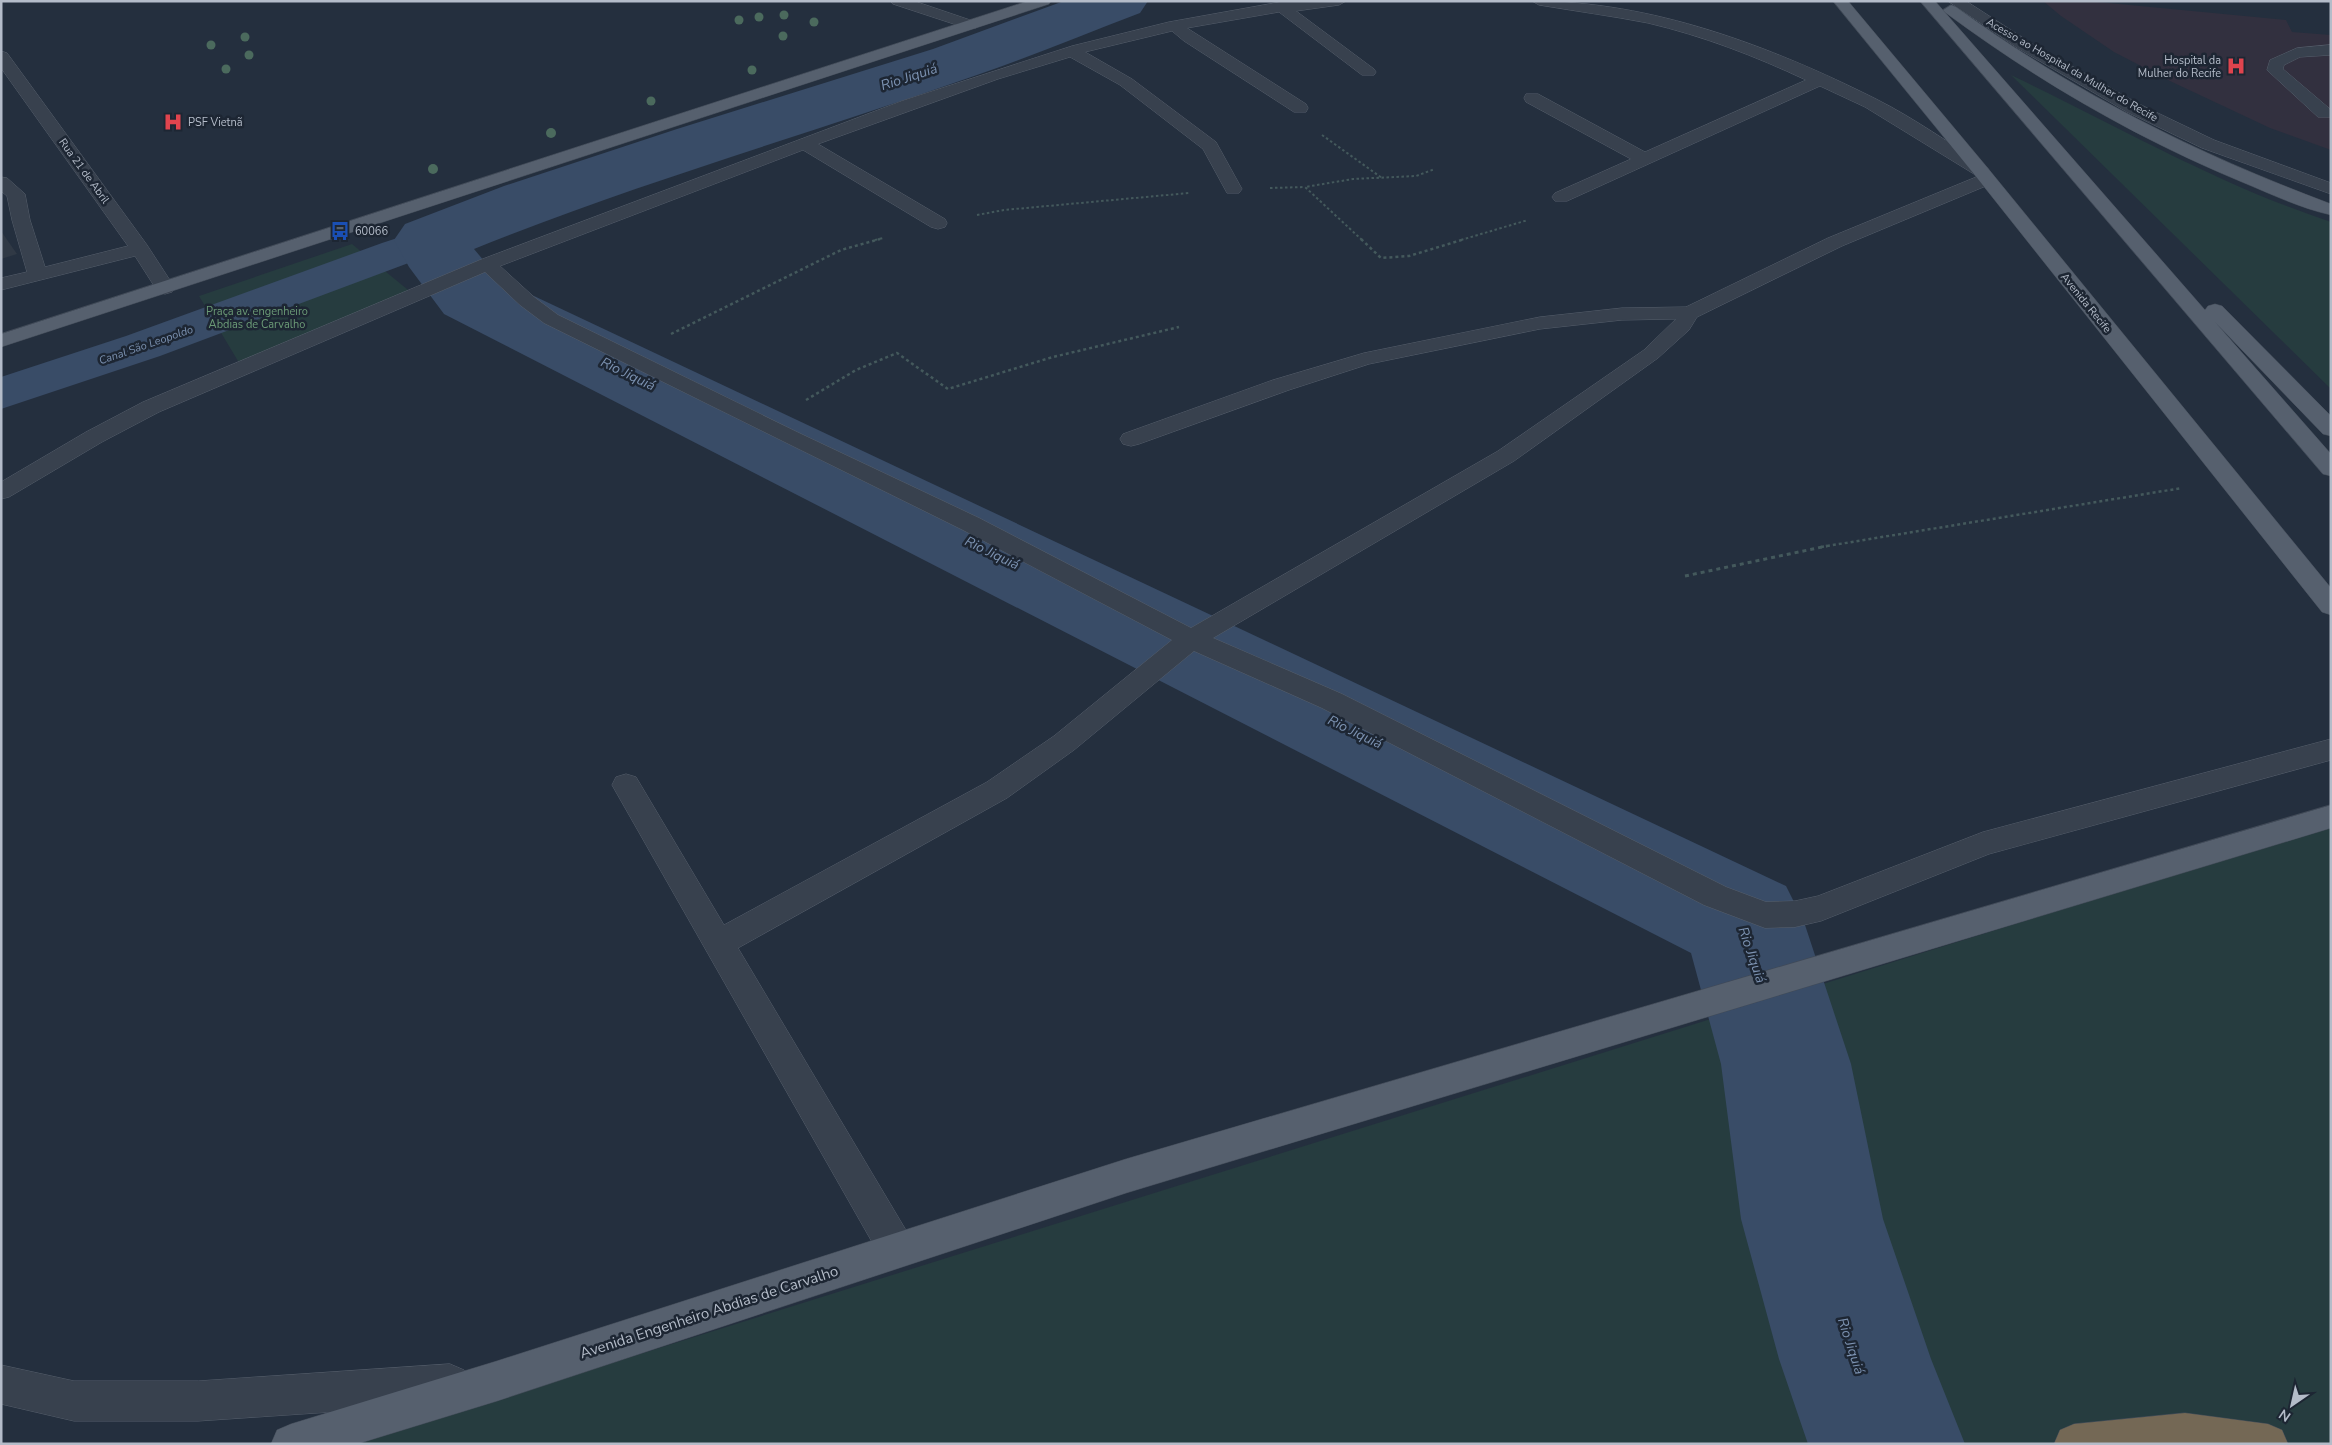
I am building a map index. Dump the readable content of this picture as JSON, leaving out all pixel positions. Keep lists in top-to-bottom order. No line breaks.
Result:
{"streets":{"main road":["Avenida Recife","Avenida Engenheiro Abdias de Carvalho"],"street":["Acesso ao Hospital da Mulher do Recife","Rua 21 de Abril"]},"water":["Rio Jiquiá","Canal São Leopoldo"],"parks":["Praça av. engenheiro Abdias de Carvalho"],"places":{"hospital":["Hospital da Mulher do Recife","PSF Vietnã"],"bus stop":["60066"]},"north":"bottom left"}
